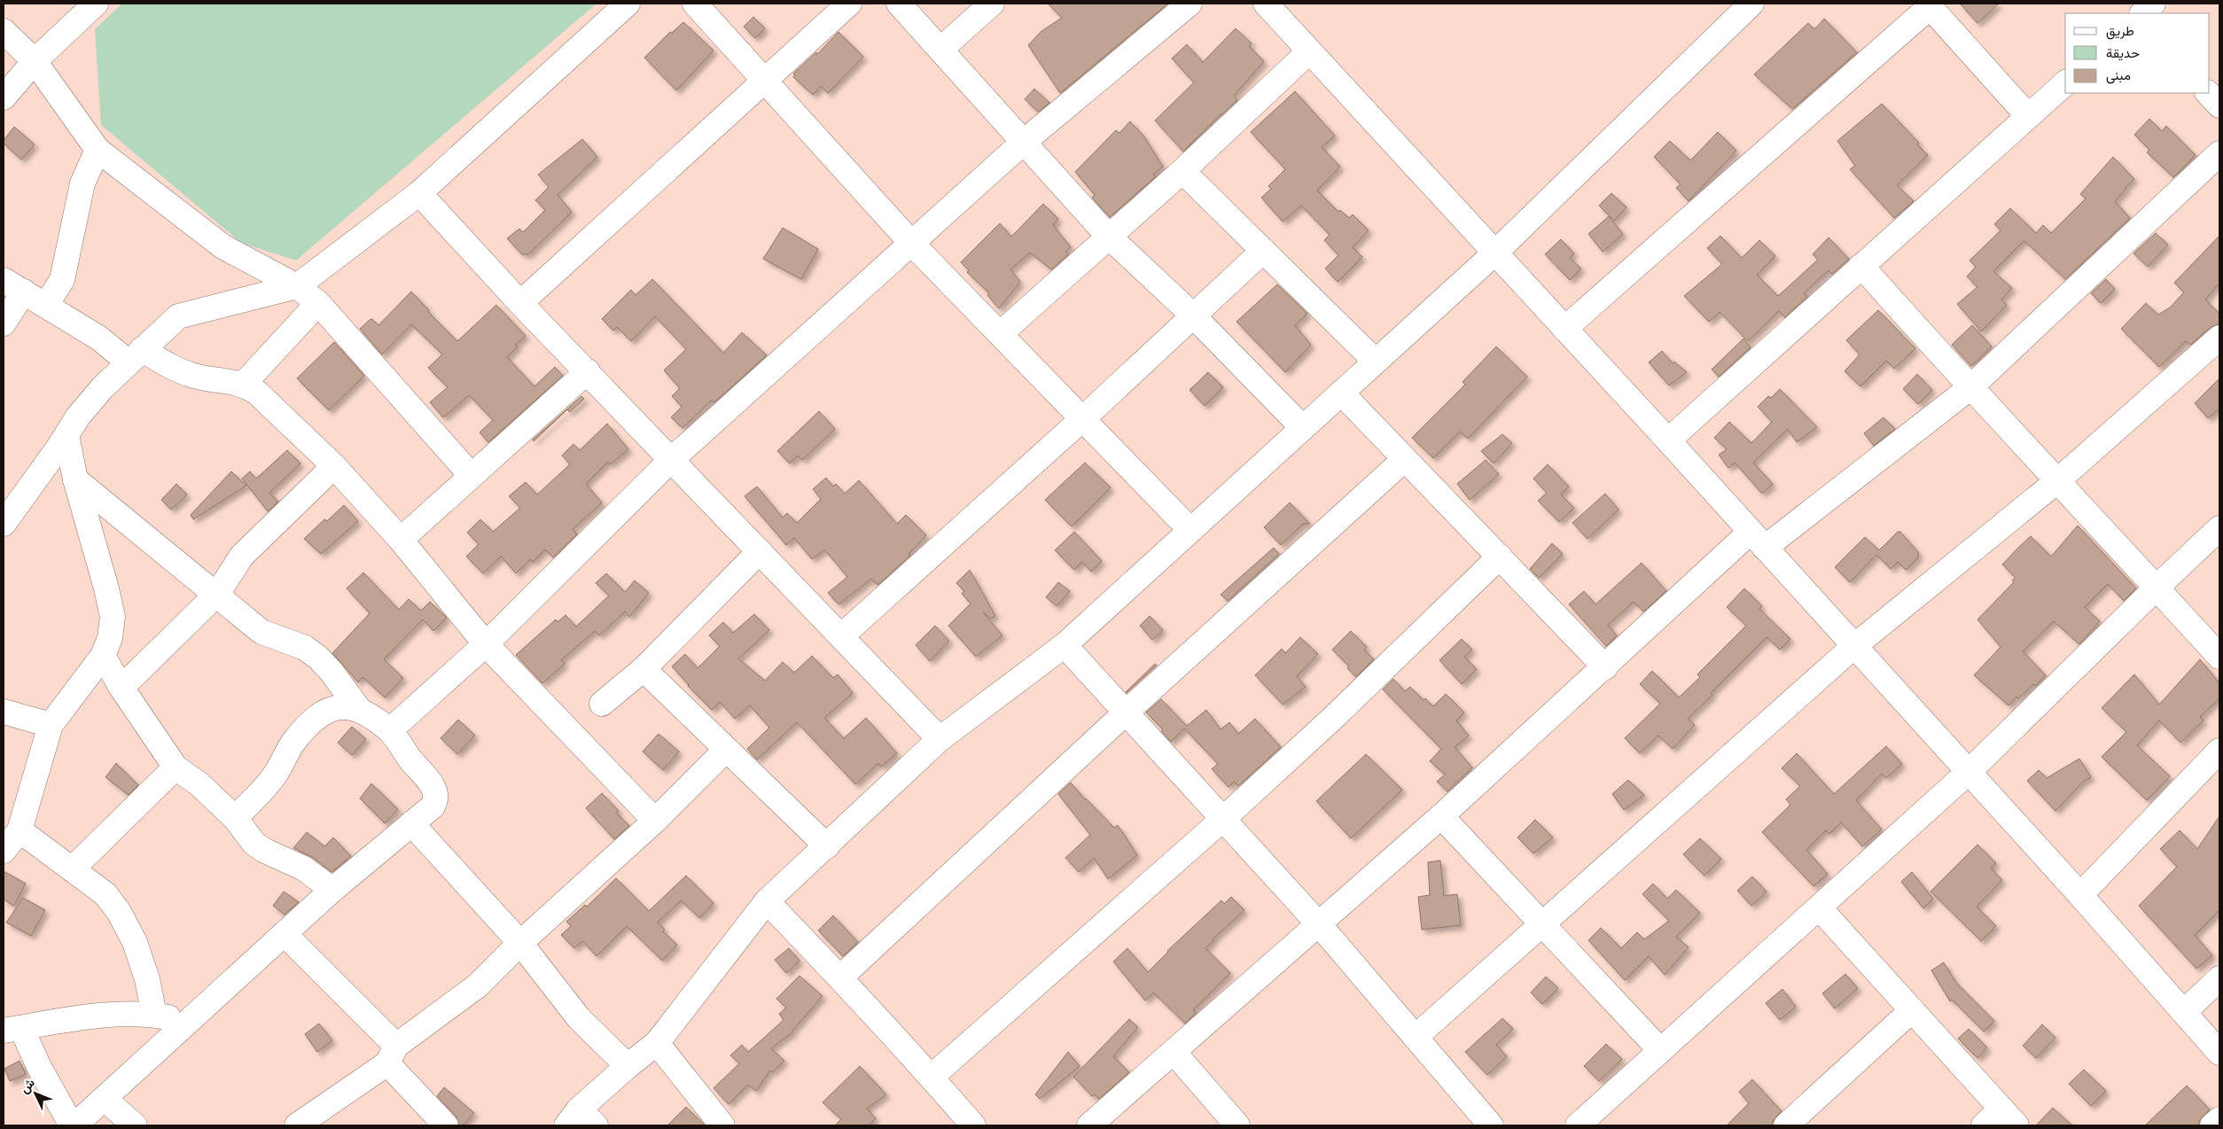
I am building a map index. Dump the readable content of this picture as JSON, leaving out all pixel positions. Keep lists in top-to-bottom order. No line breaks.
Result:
{"legend":["طريق","حديقة","مبنى"],"north":"top left"}
